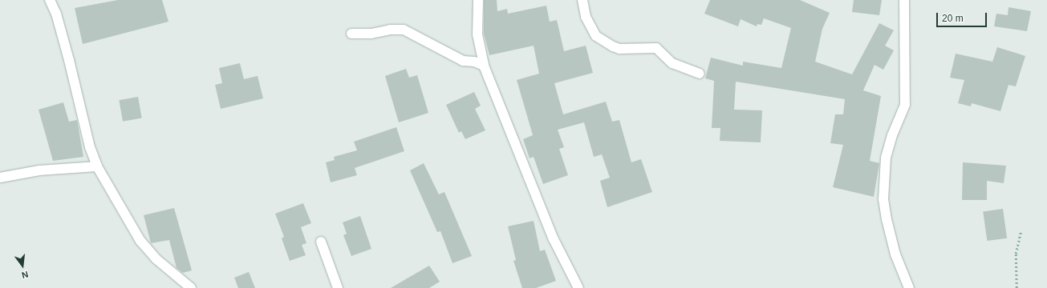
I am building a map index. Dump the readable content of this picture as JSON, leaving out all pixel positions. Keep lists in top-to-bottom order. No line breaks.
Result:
{"scale_bar":"20 m","north":"bottom"}
